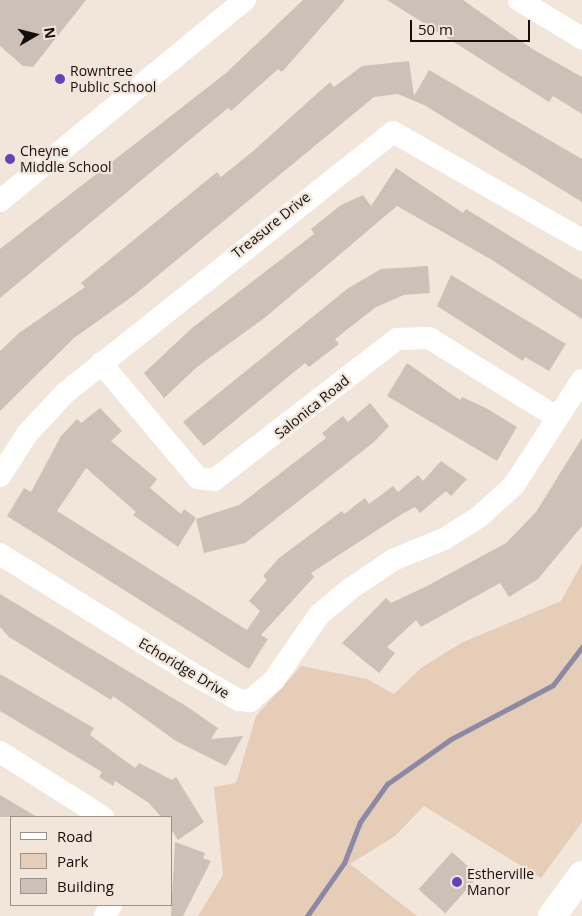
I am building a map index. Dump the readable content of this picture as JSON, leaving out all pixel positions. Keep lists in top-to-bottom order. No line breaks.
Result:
{"streets":{"street":["Treasure Drive","Salonica Road","Echoridge Drive"]},"crossings":[["Treasure Drive","Salonica Road"],["Salonica Road","Echoridge Drive"]],"places":["Rowntree Public School","Cheyne Middle School","Estherville Manor"],"legend":["Road","Park","Building"],"scale_bar":"50 m","north":"right"}
